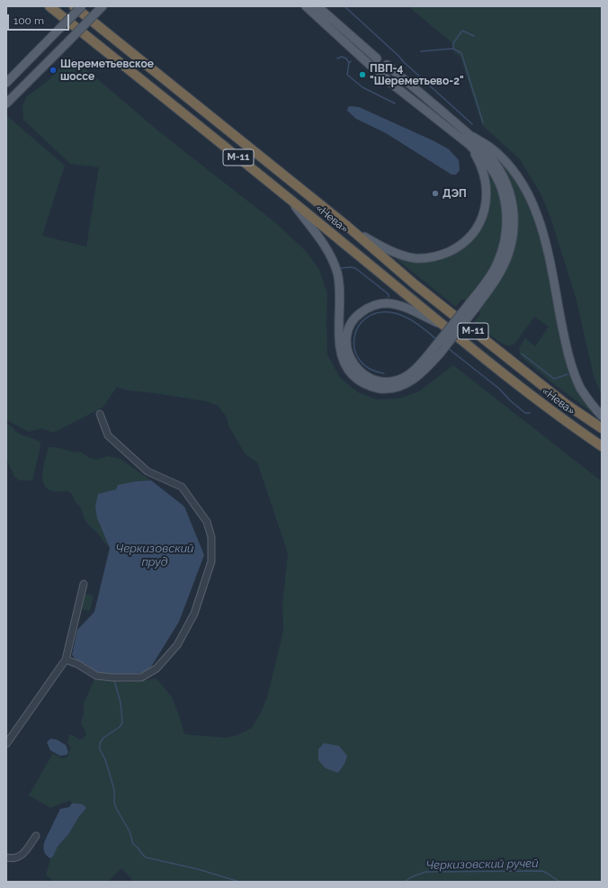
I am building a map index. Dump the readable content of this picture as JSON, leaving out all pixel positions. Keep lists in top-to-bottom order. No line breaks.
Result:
{"streets":{"highway":["М-11","«Нева»"]},"crossings":[["М-11","«Нева»"]],"water":["Черкизовский пруд","Черкизовский ручей"],"places":["Шереметьевское шоссе","ПВП-4 \"Шереметьево-2\"","ДЭП"],"scale_bar":"100 m"}
